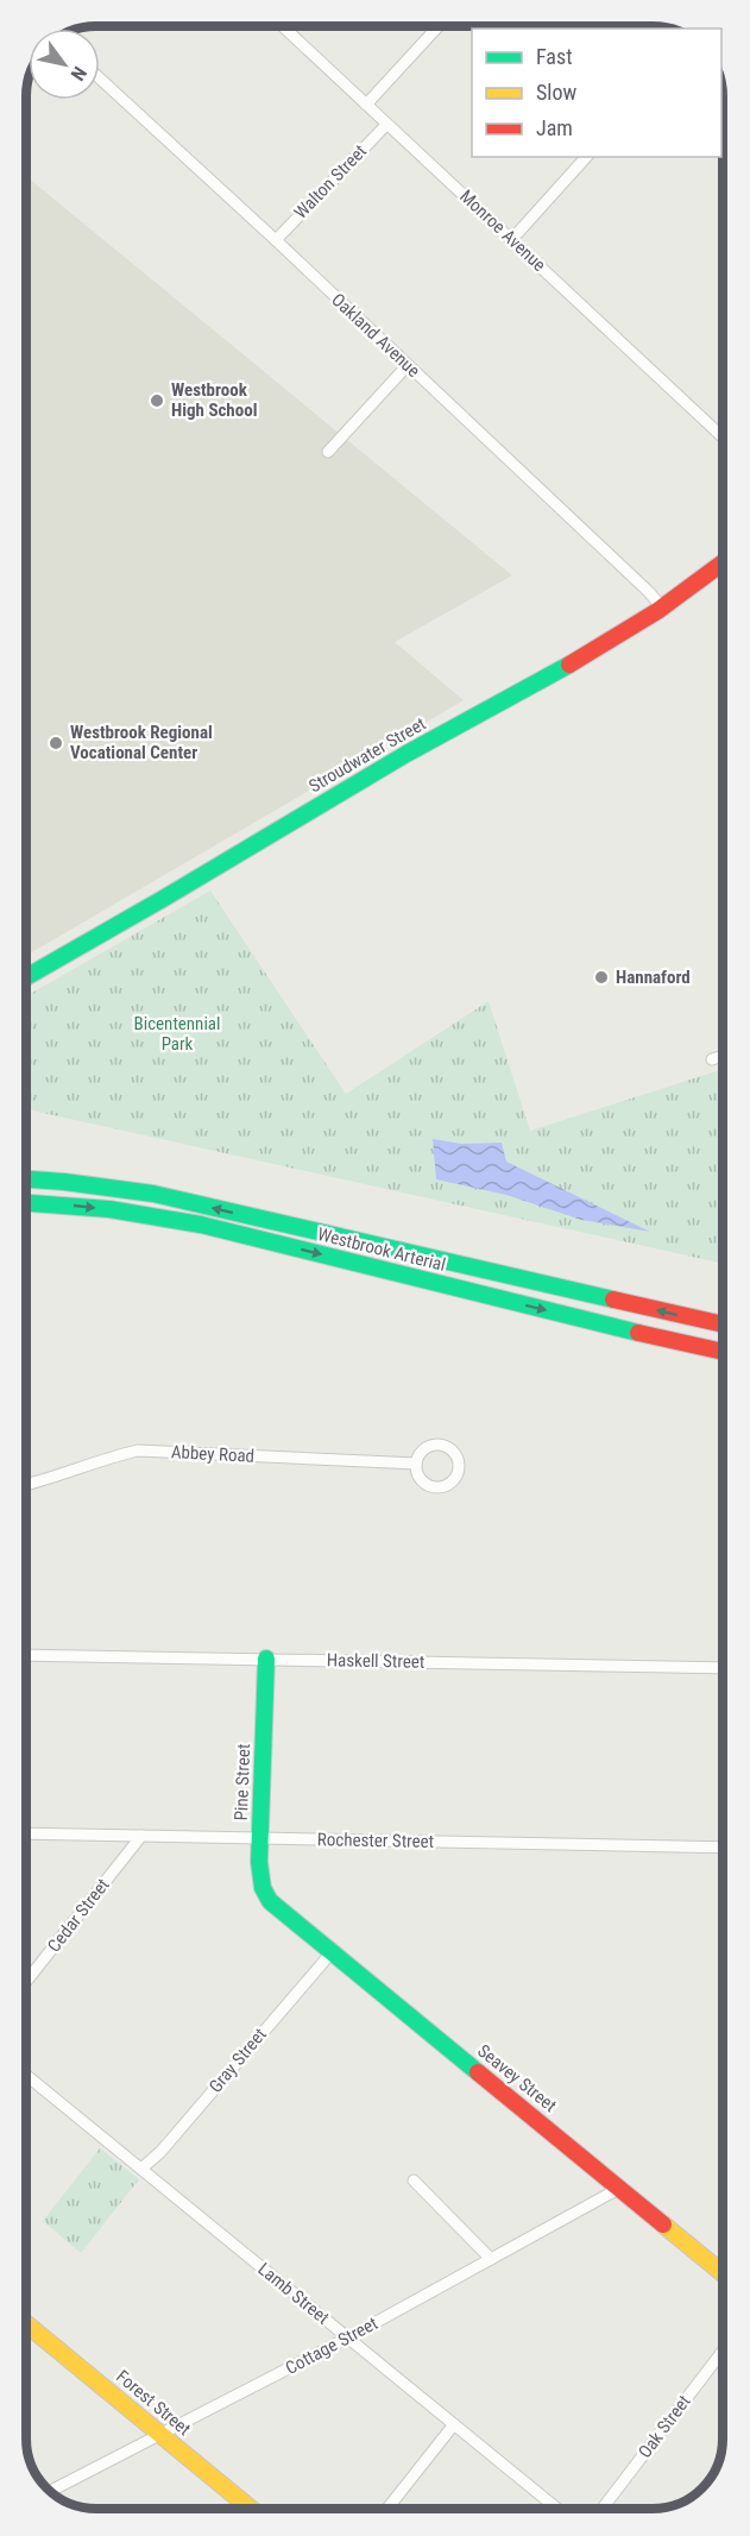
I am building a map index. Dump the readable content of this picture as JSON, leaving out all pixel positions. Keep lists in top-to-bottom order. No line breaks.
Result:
{"streets":{"main road":["Stroudwater Street","Westbrook Arterial","Pine Street","Seavey Street","Forest Street"],"street":["Walton Street","Monroe Avenue","Oakland Avenue","Abbey Road","Haskell Street","Rochester Street","Cedar Street","Gray Street","Lamb Street","Cottage Street","Oak Street"]},"crossings":[["Walton Street","Monroe Avenue"],["Walton Street","Oakland Avenue"],["Oakland Avenue","Stroudwater Street"],["Haskell Street","Pine Street"],["Pine Street","Rochester Street"],["Pine Street","Seavey Street"],["Rochester Street","Cedar Street"],["Gray Street","Seavey Street"],["Gray Street","Lamb Street"],["Seavey Street","Cottage Street"],["Lamb Street","Cottage Street"],["Cottage Street","Forest Street"]],"parks":["Bicentennial Park"],"places":["Westbrook High School","Westbrook Regional Vocational Center","Hannaford"],"legend":["Fast","Slow","Jam"],"north":"bottom right"}
